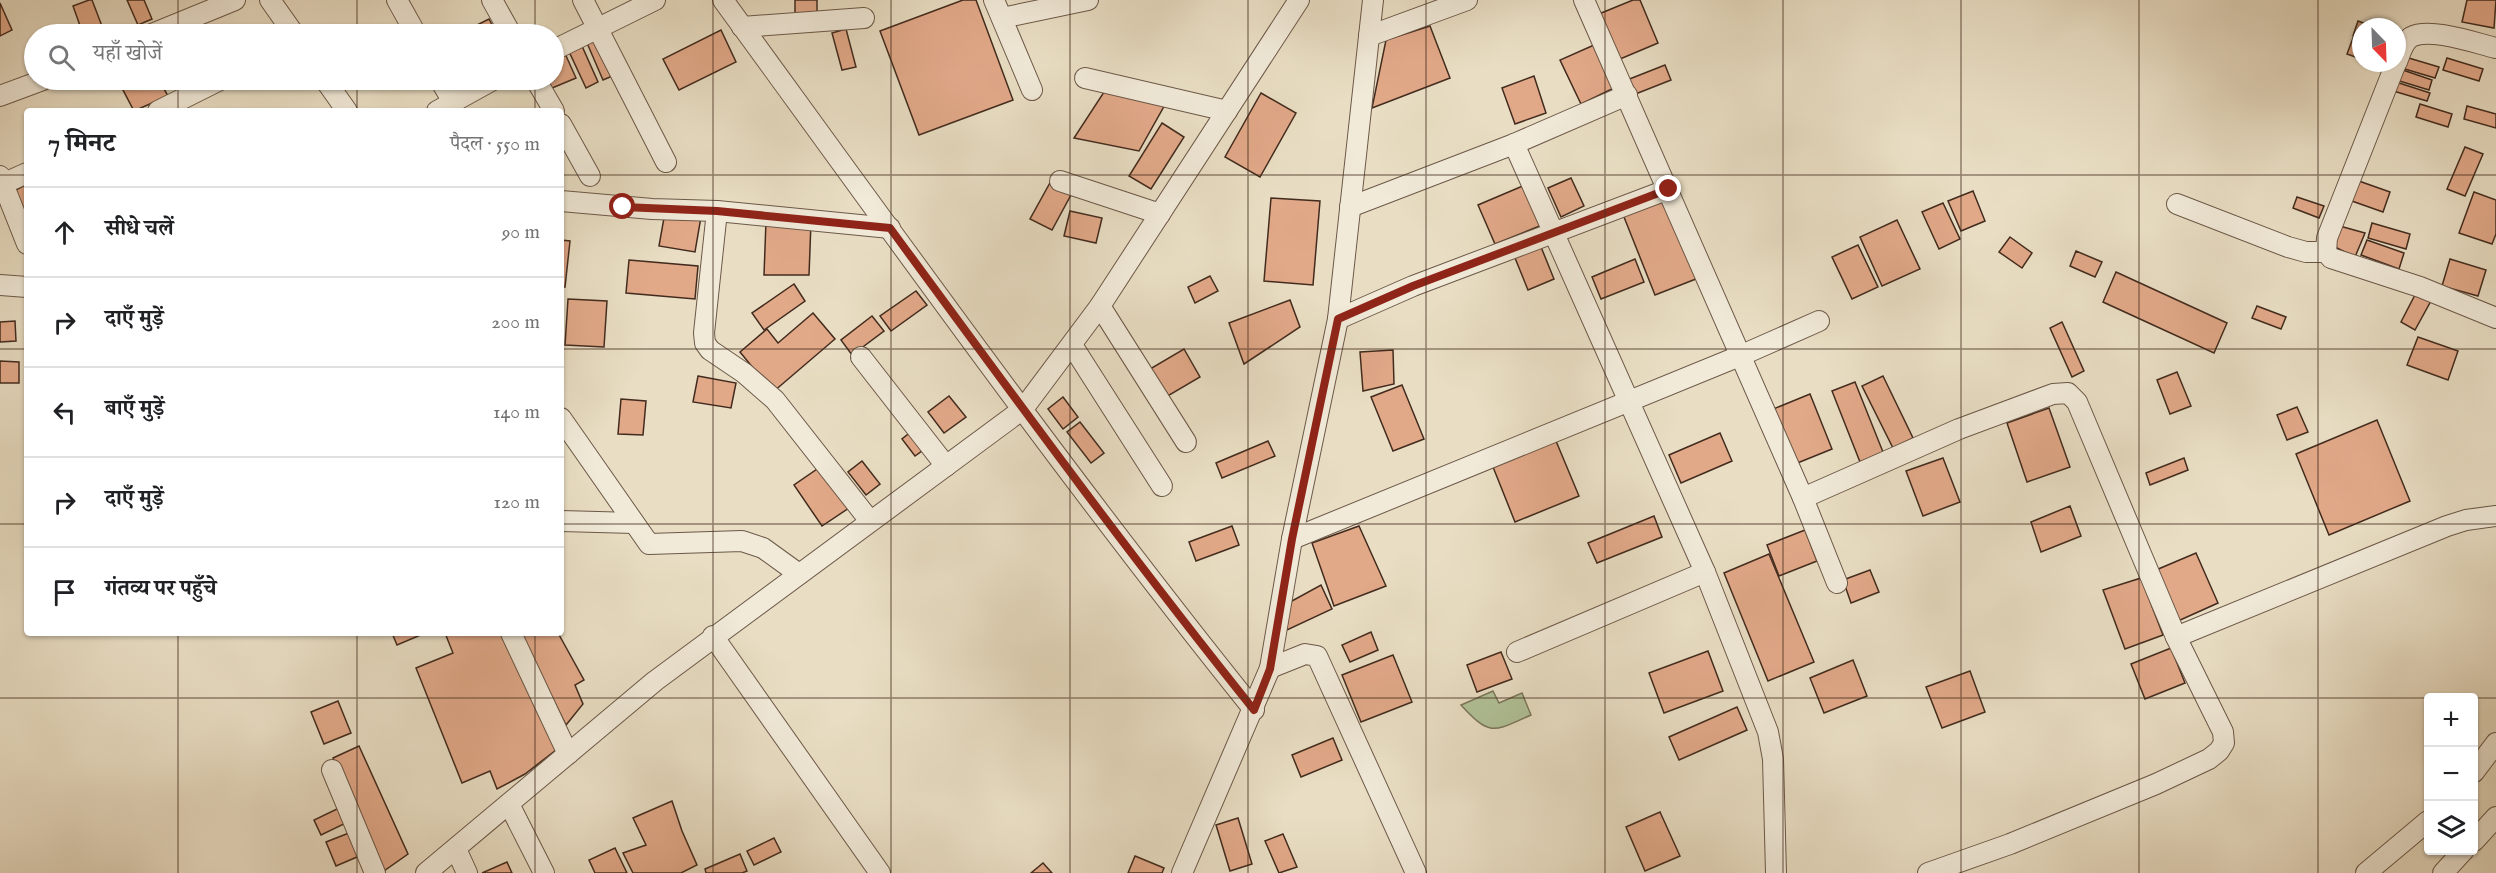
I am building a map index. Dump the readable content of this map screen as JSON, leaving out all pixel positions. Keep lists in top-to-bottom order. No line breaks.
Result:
{"north":"bottom right","page":{"search":"यहाँ खोजें","heading":["7 मिनट","पैदल · 550 m"],"list":[["सीधे चलें","90 m"],["दाएँ मुड़ें","200 m"],["बाएँ मुड़ें","140 m"],["दाएँ मुड़ें","120 m"],"गंतव्य पर पहुँचे"],"map_buttons":["+","−"]}}
